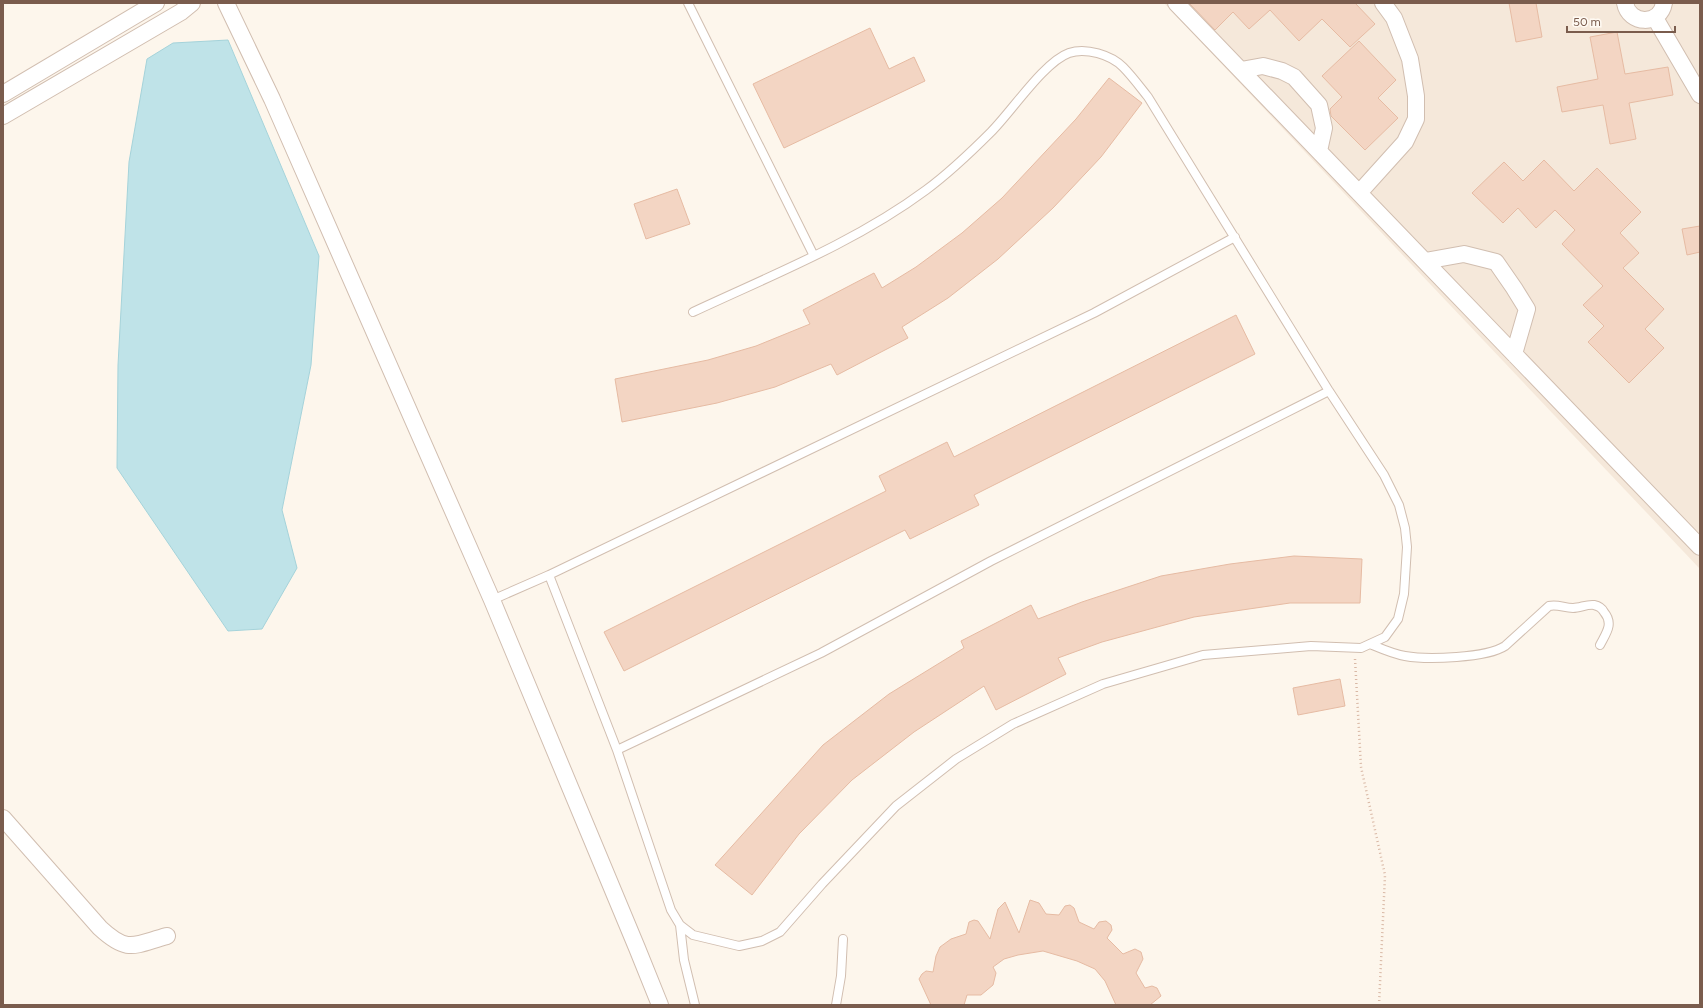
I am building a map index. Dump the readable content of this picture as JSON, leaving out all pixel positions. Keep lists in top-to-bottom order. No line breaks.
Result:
{"scale_bar":"50 m"}
